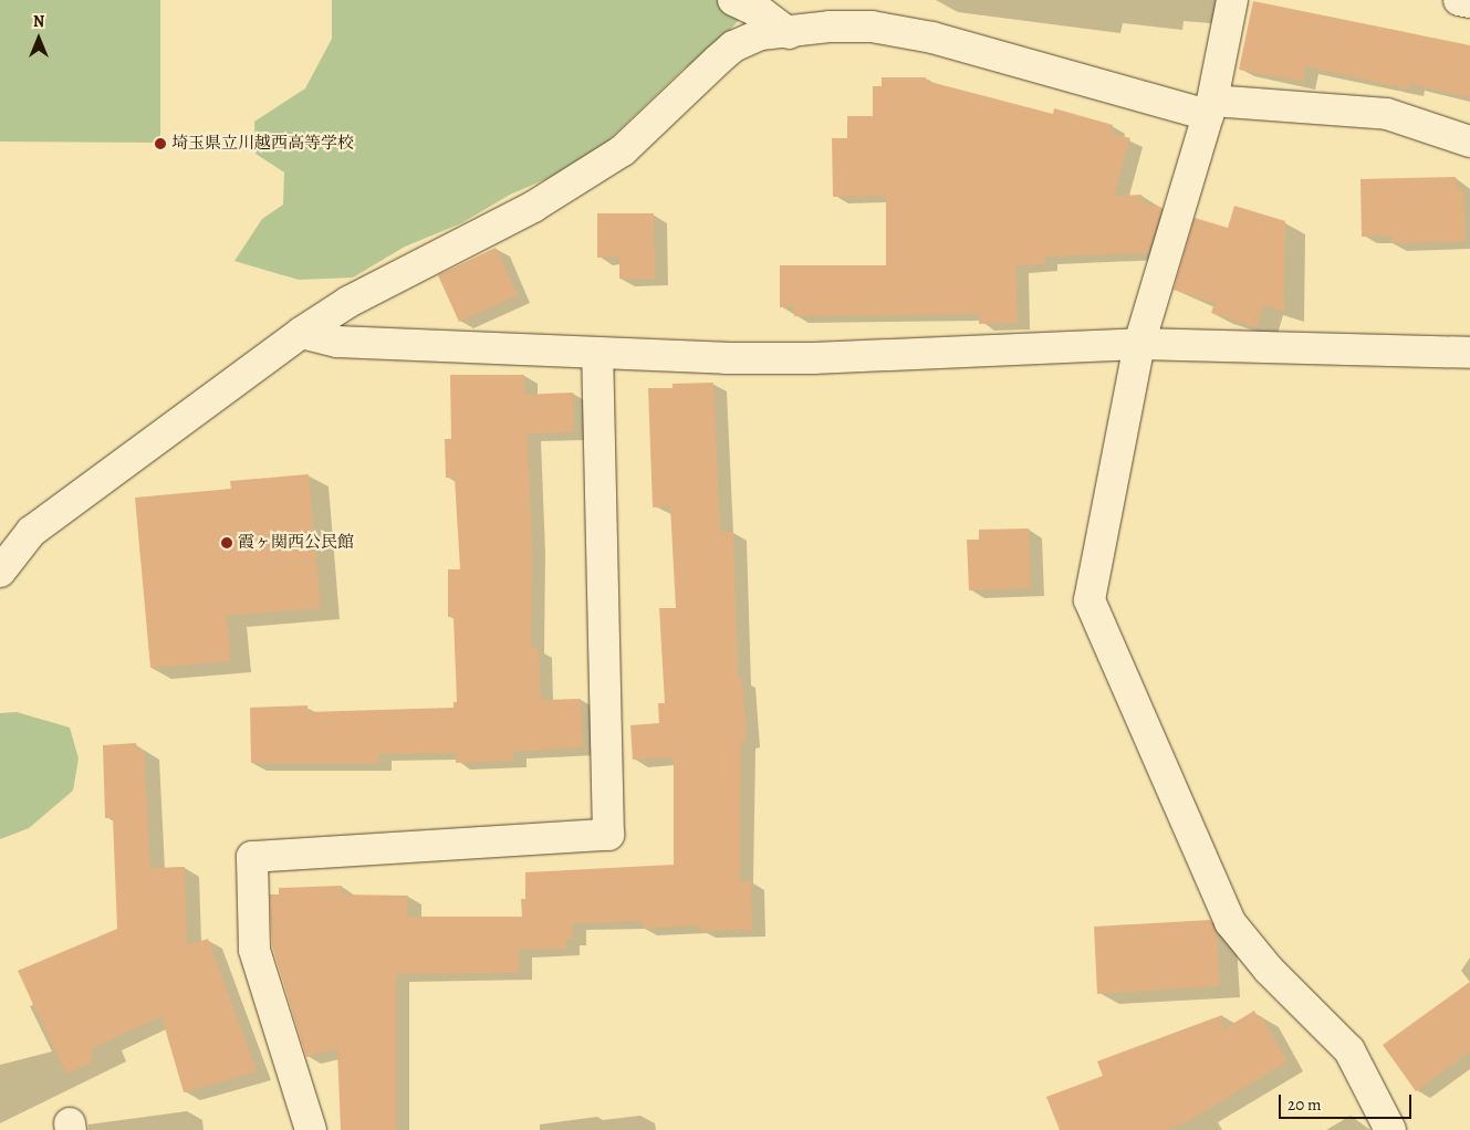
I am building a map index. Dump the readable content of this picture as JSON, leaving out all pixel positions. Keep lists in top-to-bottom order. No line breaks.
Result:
{"places":["埼玉県立川越西高等学校","霞ヶ関西公民館"],"scale_bar":"20 m","north":"top"}
